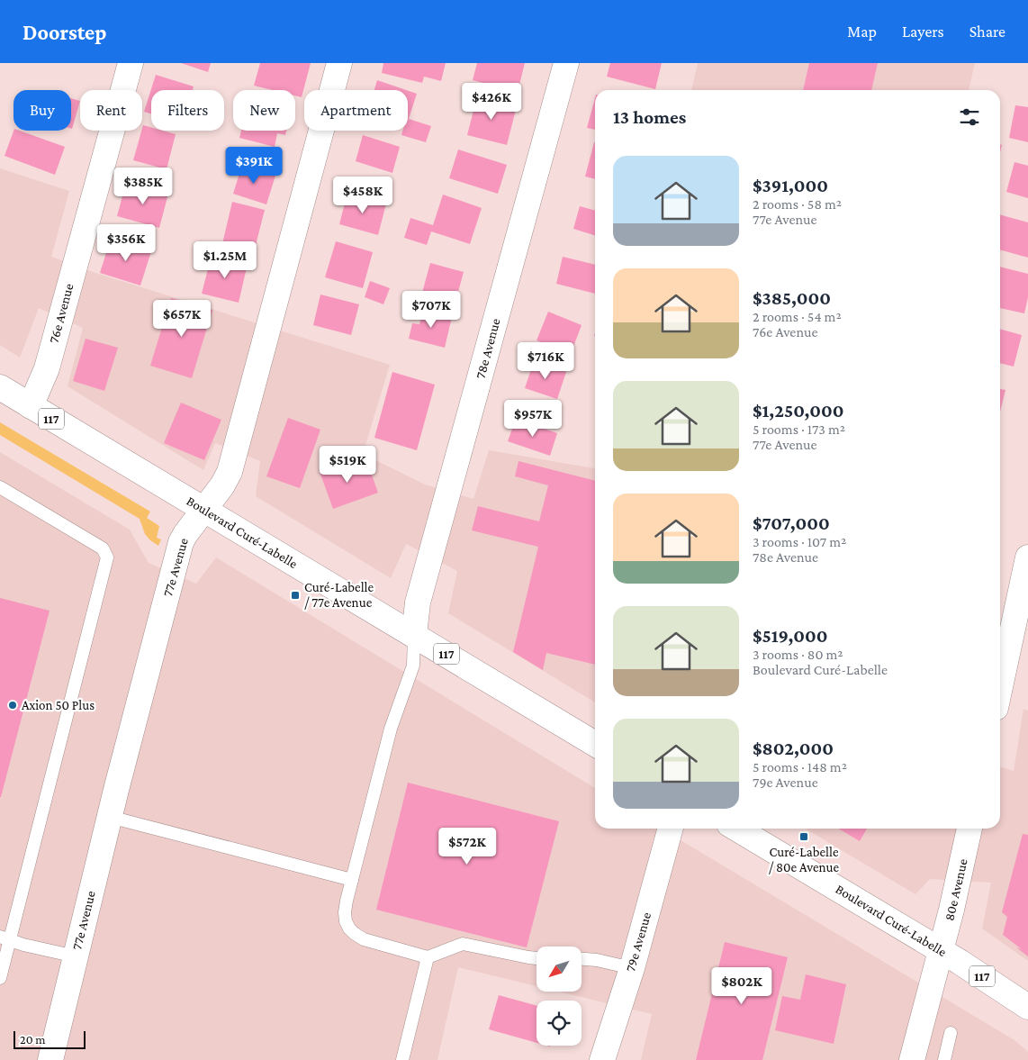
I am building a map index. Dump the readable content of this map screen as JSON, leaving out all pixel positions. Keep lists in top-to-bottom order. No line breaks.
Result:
{"streets":{"street":["76e Avenue","78e Avenue","117","Boulevard Curé-Labelle","77e Avenue","80e Avenue","79e Avenue"]},"crossings":[["76e Avenue","Boulevard Curé-Labelle"],["78e Avenue","Boulevard Curé-Labelle"],["Boulevard Curé-Labelle","77e Avenue"],["Boulevard Curé-Labelle","80e Avenue"]],"places":{"transit":["Curé-Labelle / 77e Avenue","Curé-Labelle / 80e Avenue"],"other":["Axion 50 Plus"]},"scale_bar":"20 m","north":"bottom left","page":{"header":"Doorstep","nav":["Map","Layers","Share"],"price":["$426K","$391K","$385K","$458K","$356K","$1.25M","$707K","$657K","$716K","$957K","$519K","$572K","$802K"],"chip":["Buy","Rent","Filters","New","Apartment"],"heading":"13 homes","list":[{"name":"$391,000","note":"2 rooms · 58 m² · 77e Avenue"},{"name":"$385,000","note":"2 rooms · 54 m² · 76e Avenue"},{"name":"$1,250,000","note":"5 rooms · 173 m² · 77e Avenue"},{"name":"$707,000","note":"3 rooms · 107 m² · 78e Avenue"},{"name":"$519,000","note":"3 rooms · 80 m² · Boulevard Curé-Labelle"},{"name":"$802,000","note":"5 rooms · 148 m² · 79e Avenue"}],"scale":"20 m"}}
